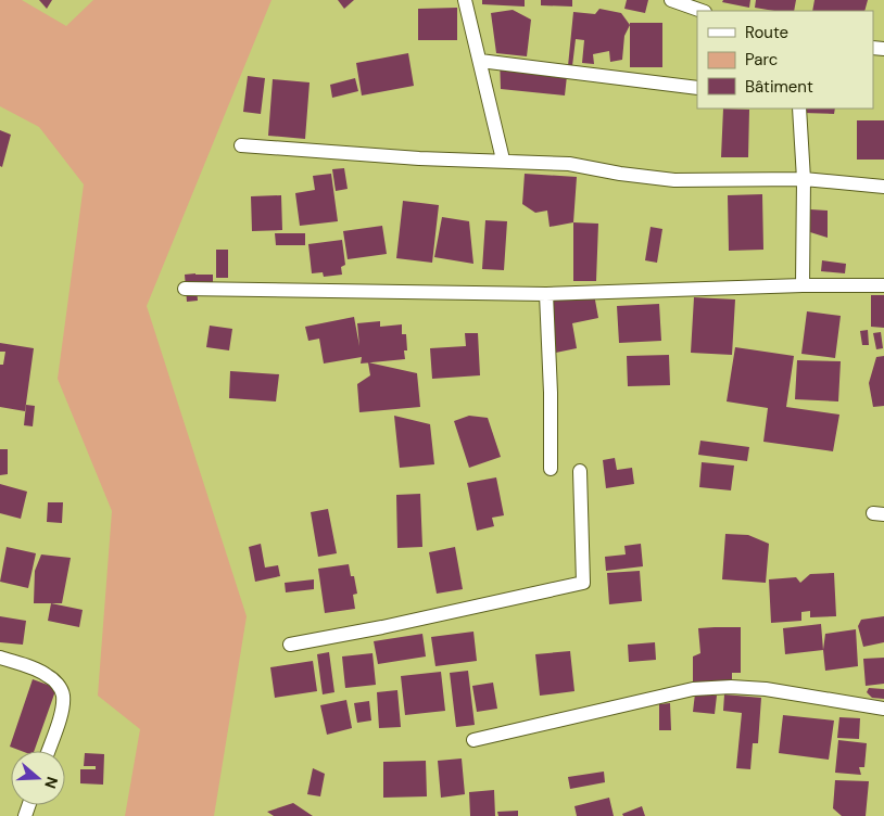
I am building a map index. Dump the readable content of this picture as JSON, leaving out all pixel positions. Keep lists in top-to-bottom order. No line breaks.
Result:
{"legend":["Route","Parc","Bâtiment"],"north":"right"}
